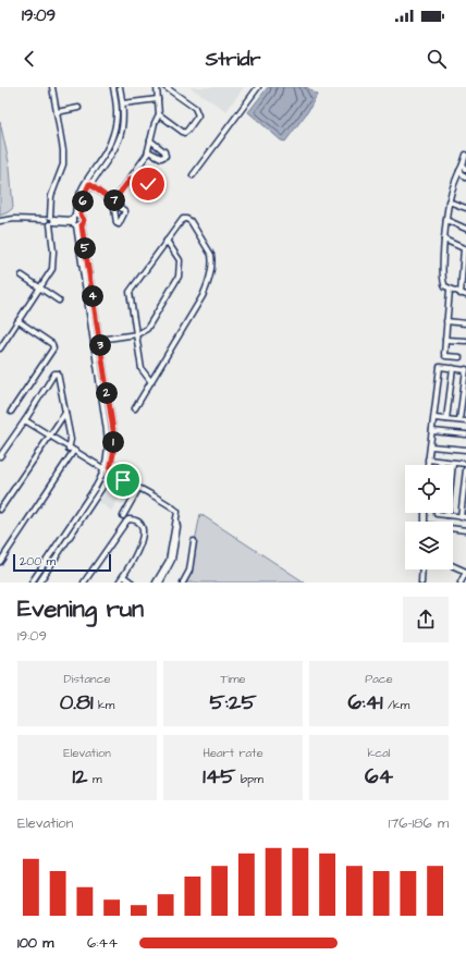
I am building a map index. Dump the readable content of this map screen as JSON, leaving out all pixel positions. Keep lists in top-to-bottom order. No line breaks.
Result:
{"scale_bar":"200 m","page":{"status":"19:09","header":"Stridr","pins":["7","6","5","4","3","2","1"],"scale":"200 m","heading":["Evening run","19:09"],"stats":[["Distance","0.81 km"],["Time","5:25"],["Pace","6:41 /km"],["Elevation","12 m"],["Heart rate","145 bpm"],["kcal","64"]],"chart":["Elevation","176–186 m"],"list":[{"name":"100 m","note":"6:44"}]}}
